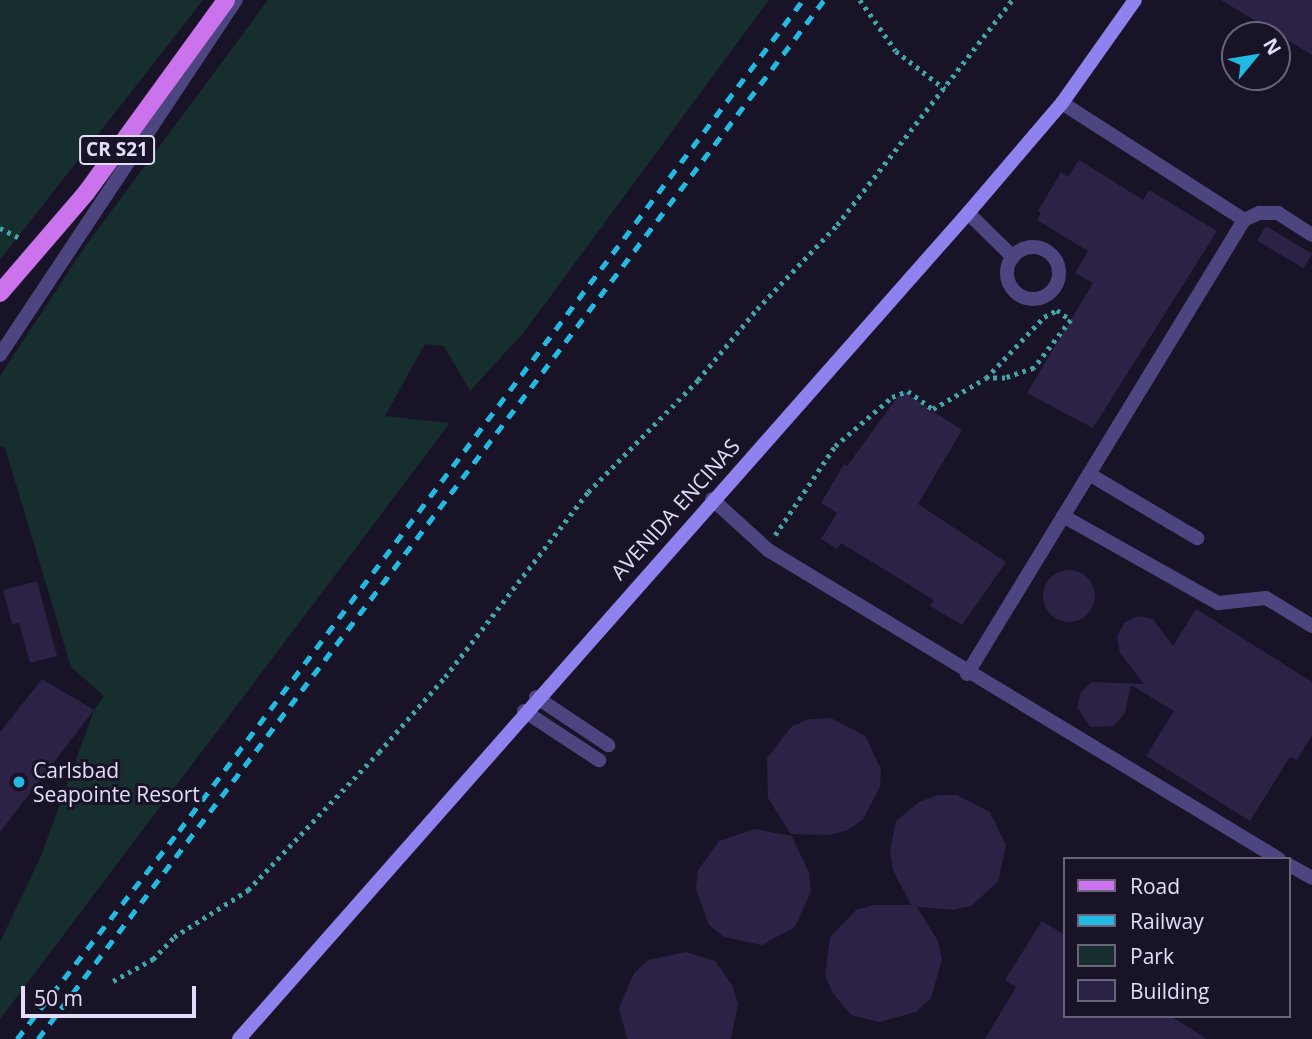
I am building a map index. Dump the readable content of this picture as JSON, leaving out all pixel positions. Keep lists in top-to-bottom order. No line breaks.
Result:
{"streets":{"main road":["CR S21"],"street":["AVENIDA ENCINAS"]},"places":["Carlsbad Seapointe Resort"],"legend":["Road","Railway","Park","Building"],"scale_bar":"50 m","north":"top right"}
